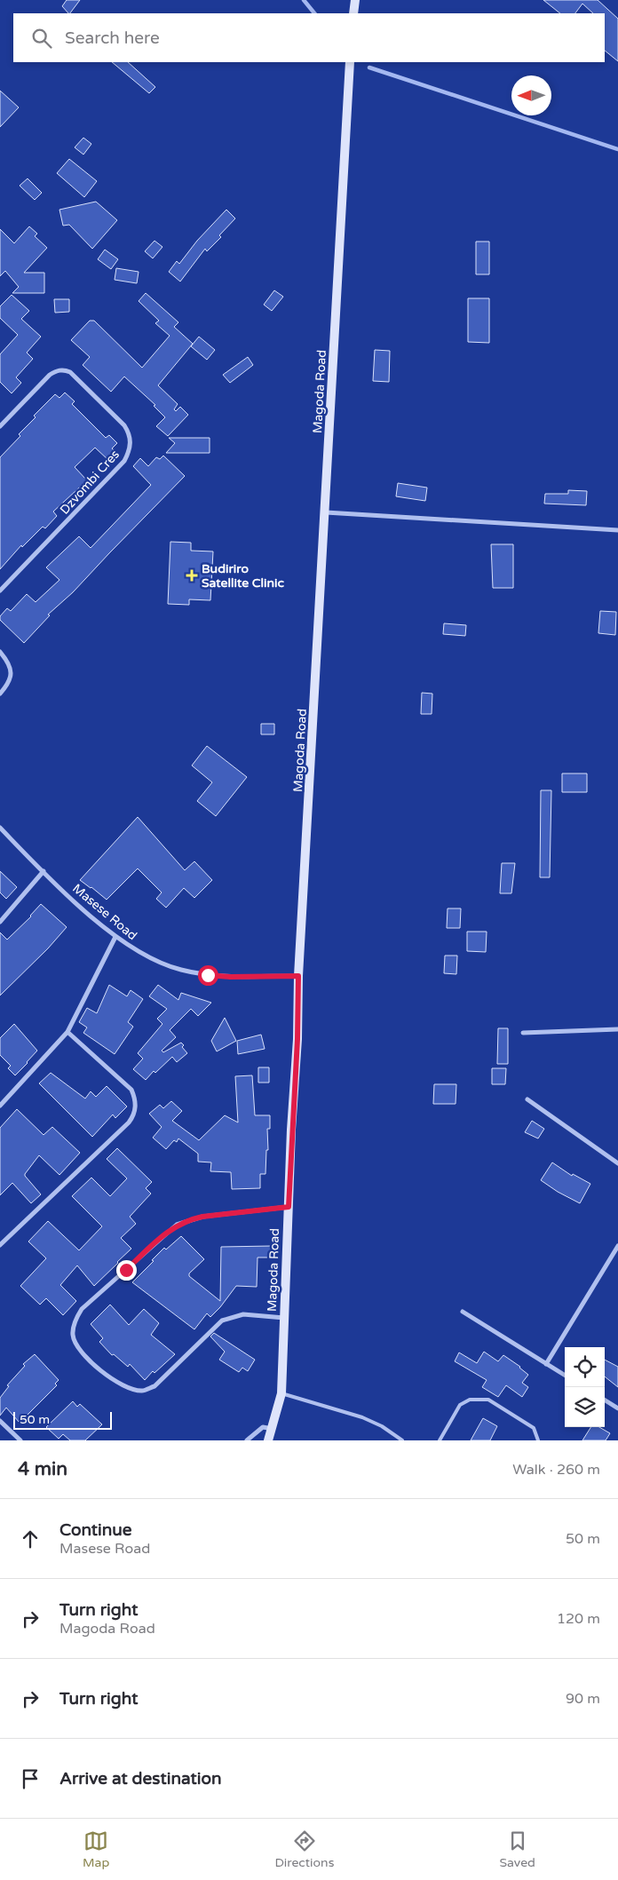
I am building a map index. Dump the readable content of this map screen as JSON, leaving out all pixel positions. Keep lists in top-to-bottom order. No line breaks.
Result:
{"streets":{"street":["Magoda Road","Dzvombi Cres","Masese Road"]},"crossings":[["Magoda Road","Masese Road"]],"places":{"health":["Budiriro Satellite Clinic"]},"scale_bar":"50 m","north":"left","page":{"search":"Search here","scale":"50 m","heading":["4 min","Walk · 260 m"],"list":[["Continue","Masese Road","50 m"],["Turn right","Magoda Road","120 m"],["Turn right","90 m"],"Arrive at destination"],"nav":["Map","Directions","Saved"]}}
